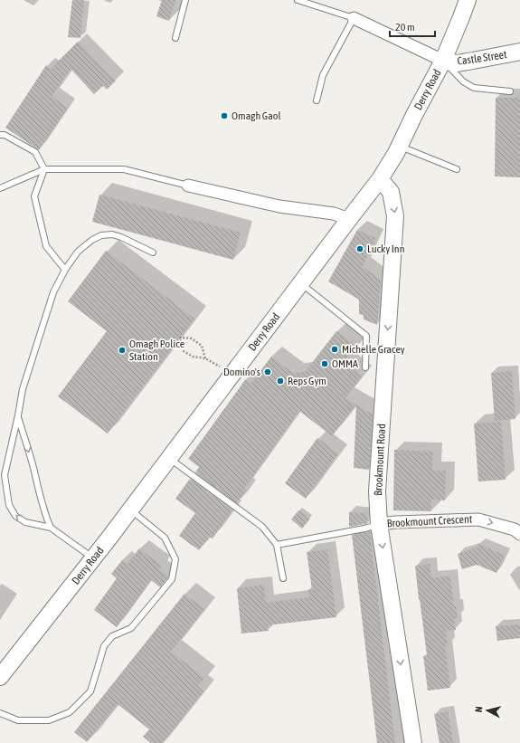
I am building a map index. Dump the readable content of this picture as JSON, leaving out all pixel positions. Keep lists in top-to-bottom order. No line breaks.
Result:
{"streets":{"main road":["Castle Street","Derry Road","Brookmount Road"],"street":["Brookmount Crescent"]},"crossings":[["Castle Street","Derry Road"],["Derry Road","Brookmount Road"],["Brookmount Road","Brookmount Crescent"]],"one_way":["Brookmount Road","Brookmount Crescent"],"places":["Omagh Gaol","Lucky Inn","Michelle Gracey","Omagh Police Station","OMMA","Domino's","Reps Gym"],"scale_bar":"20 m","north":"left"}
